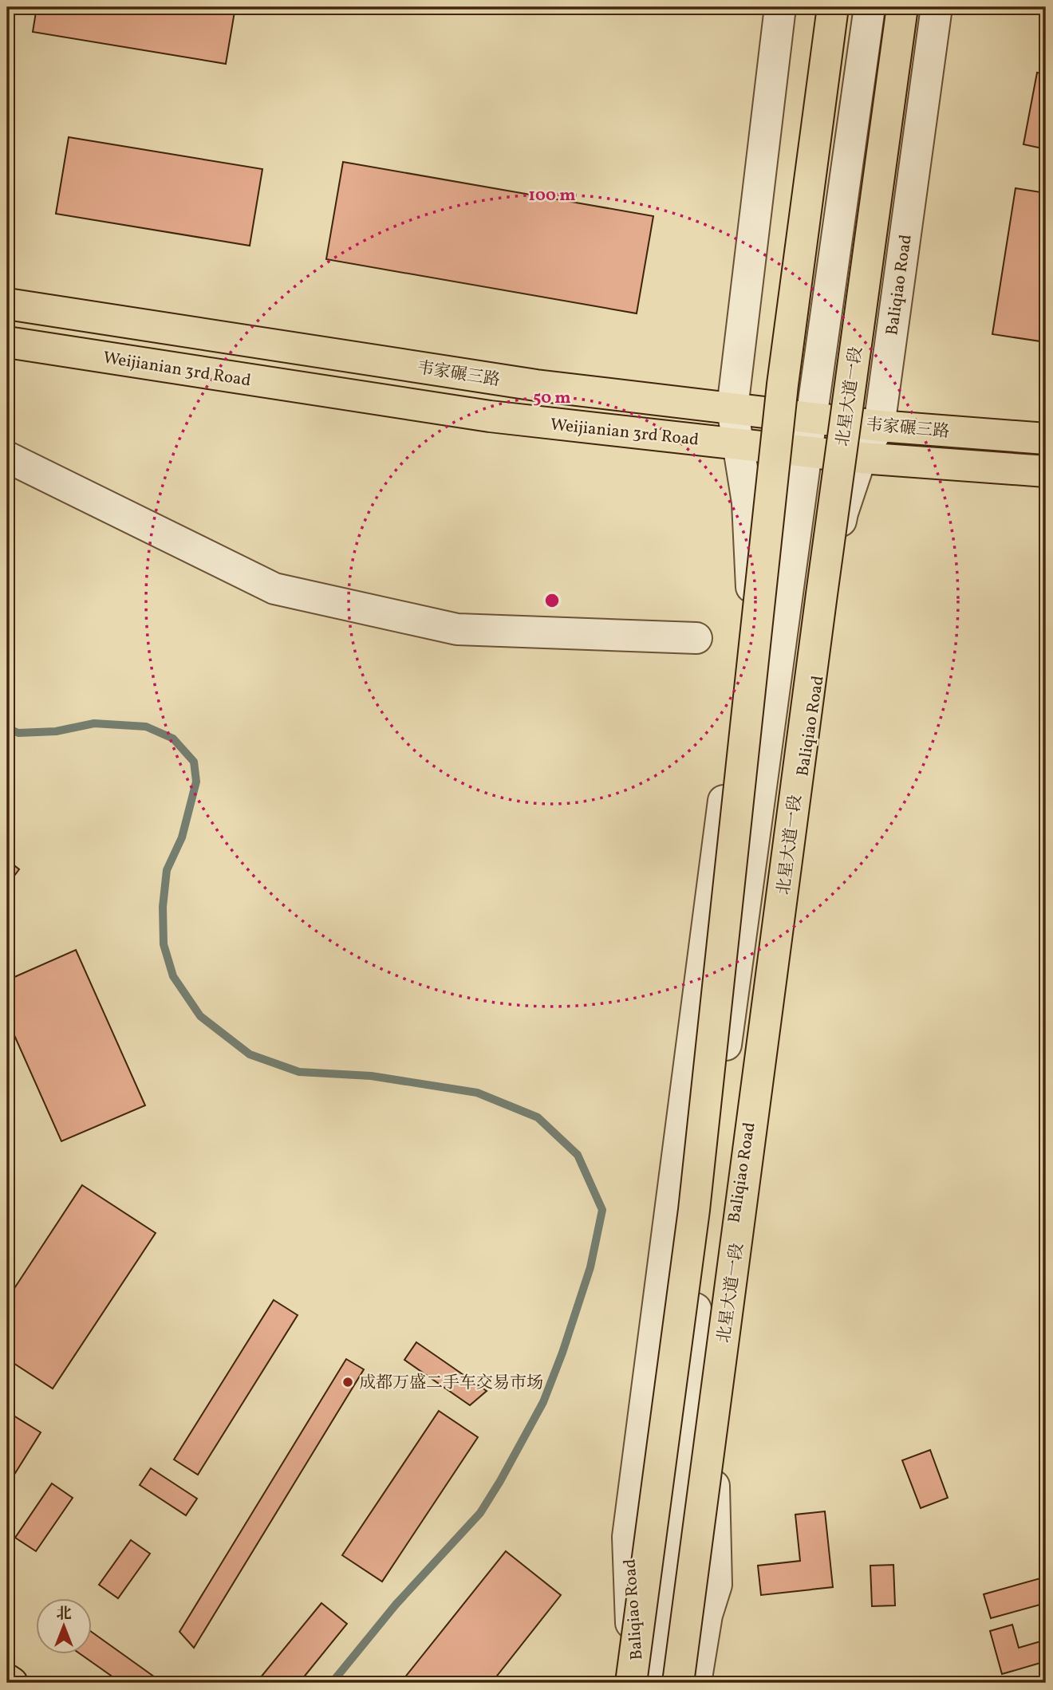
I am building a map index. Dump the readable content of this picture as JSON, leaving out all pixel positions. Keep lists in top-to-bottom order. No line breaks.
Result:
{"streets":{"main road":["Weijianian 3rd Road","韦家碾三路","北星大道一段"],"street":["Baliqiao Road"]},"crossings":[["Baliqiao Road","Weijianian 3rd Road"],["Baliqiao Road","韦家碾三路"]],"places":["成都万盛二手车交易市场"],"north":"top","rings":["100 m","50 m"]}
